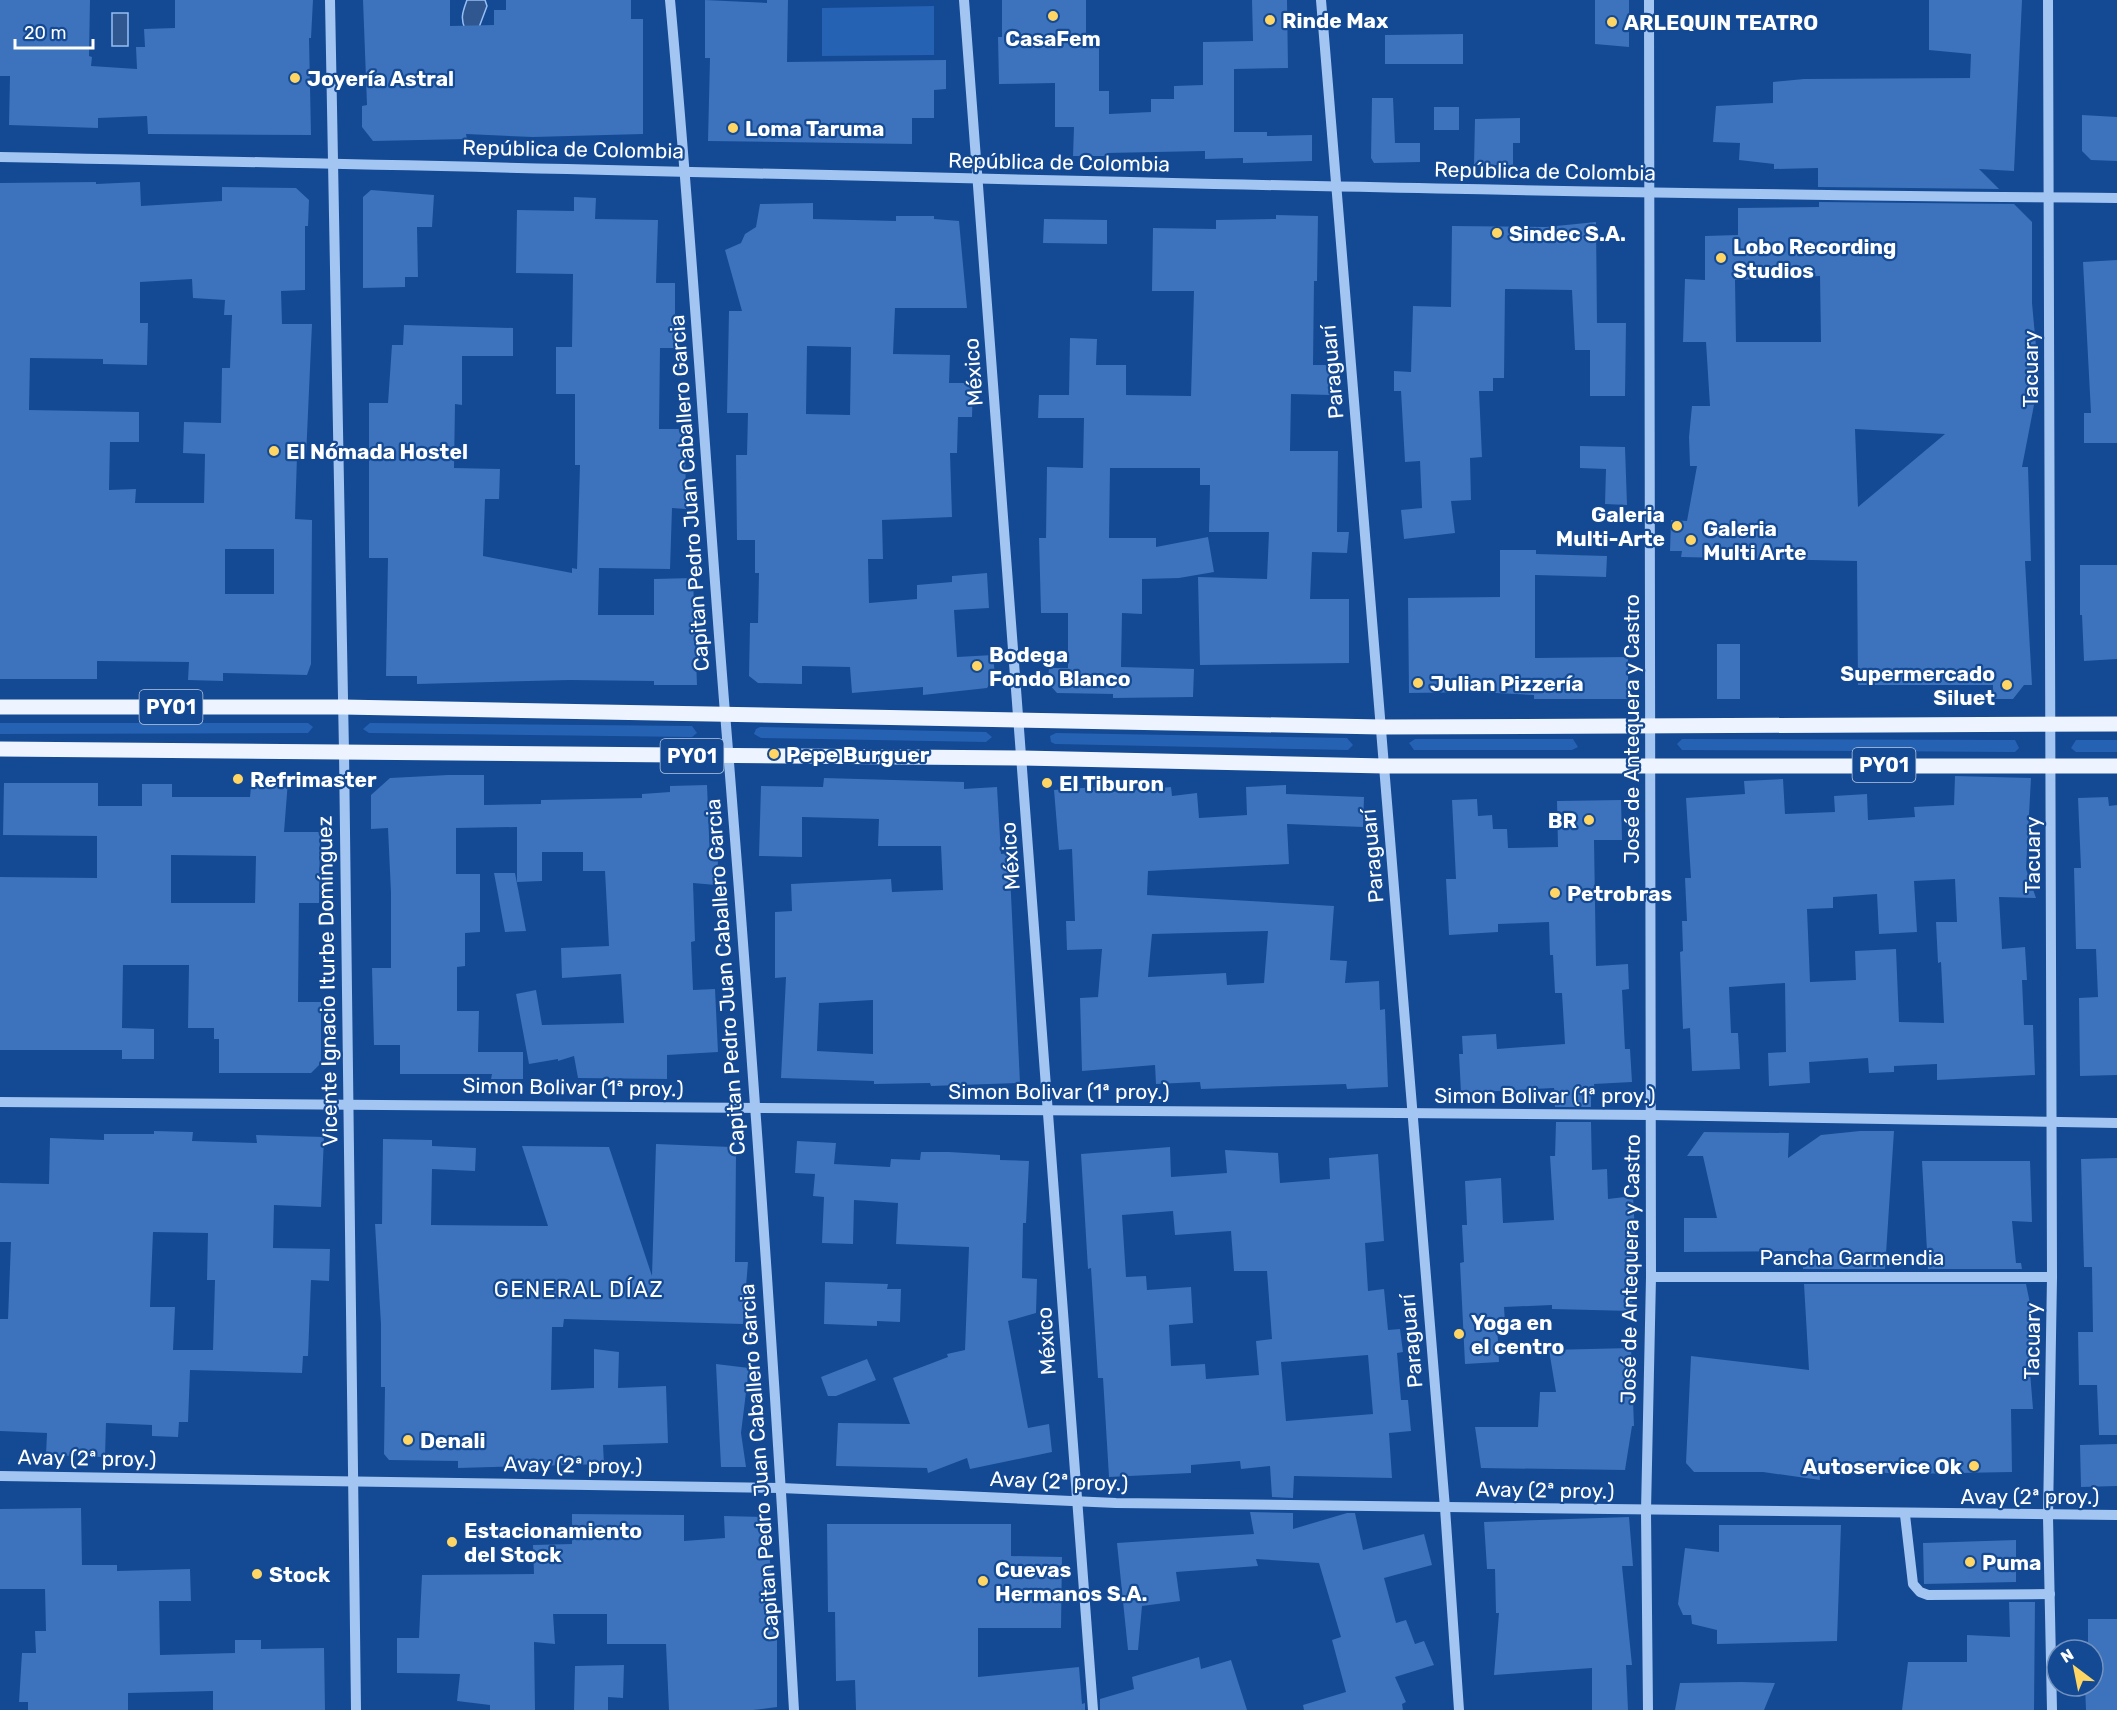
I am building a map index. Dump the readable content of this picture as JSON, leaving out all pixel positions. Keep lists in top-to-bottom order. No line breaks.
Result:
{"streets":{"main road":["PY01"],"street":["República de Colombia","Tacuary","México","Paraguarí","Capitan Pedro Juan Caballero Garcia","José de Antequera y Castro","Vicente Ignacio Iturbe Domínguez","Simon Bolivar (1ª proy.)","Pancha Garmendia","Avay (2ª proy.)"]},"crossings":[["República de Colombia","Tacuary"],["República de Colombia","México"],["República de Colombia","Paraguarí"],["República de Colombia","Capitan Pedro Juan Caballero Garcia"],["República de Colombia","José de Antequera y Castro"],["República de Colombia","Vicente Ignacio Iturbe Domínguez"],["Tacuary","PY01"],["Tacuary","Simon Bolivar (1ª proy.)"],["Tacuary","Pancha Garmendia"],["Tacuary","Avay (2ª proy.)"],["México","PY01"],["México","Simon Bolivar (1ª proy.)"],["México","Avay (2ª proy.)"],["Paraguarí","PY01"],["Paraguarí","Simon Bolivar (1ª proy.)"],["Paraguarí","Avay (2ª proy.)"],["Capitan Pedro Juan Caballero Garcia","PY01"],["Capitan Pedro Juan Caballero Garcia","Simon Bolivar (1ª proy.)"],["Capitan Pedro Juan Caballero Garcia","Avay (2ª proy.)"],["PY01","José de Antequera y Castro"],["PY01","Vicente Ignacio Iturbe Domínguez"],["José de Antequera y Castro","Simon Bolivar (1ª proy.)"],["José de Antequera y Castro","Pancha Garmendia"],["José de Antequera y Castro","Avay (2ª proy.)"],["Vicente Ignacio Iturbe Domínguez","Simon Bolivar (1ª proy.)"],["Vicente Ignacio Iturbe Domínguez","Avay (2ª proy.)"]],"districts":["GENERAL DÍAZ"],"places":["CasaFem","Rinde Max","ARLEQUIN TEATRO","Joyería Astral","Loma Taruma","Sindec S.A.","Lobo Recording Studios","El Nómada Hostel","Galeria Multi-Arte","Galeria Multi Arte","Bodega Fondo Blanco","Julian Pizzería","Supermercado Siluet","Pepe Burguer","Refrimaster","El Tiburon","BR","Petrobras","Yoga en el centro","Denali","Autoservice Ok","Estacionamiento del Stock","Puma","Stock","Cuevas Hermanos S.A."],"scale_bar":"20 m","north":"top left"}
